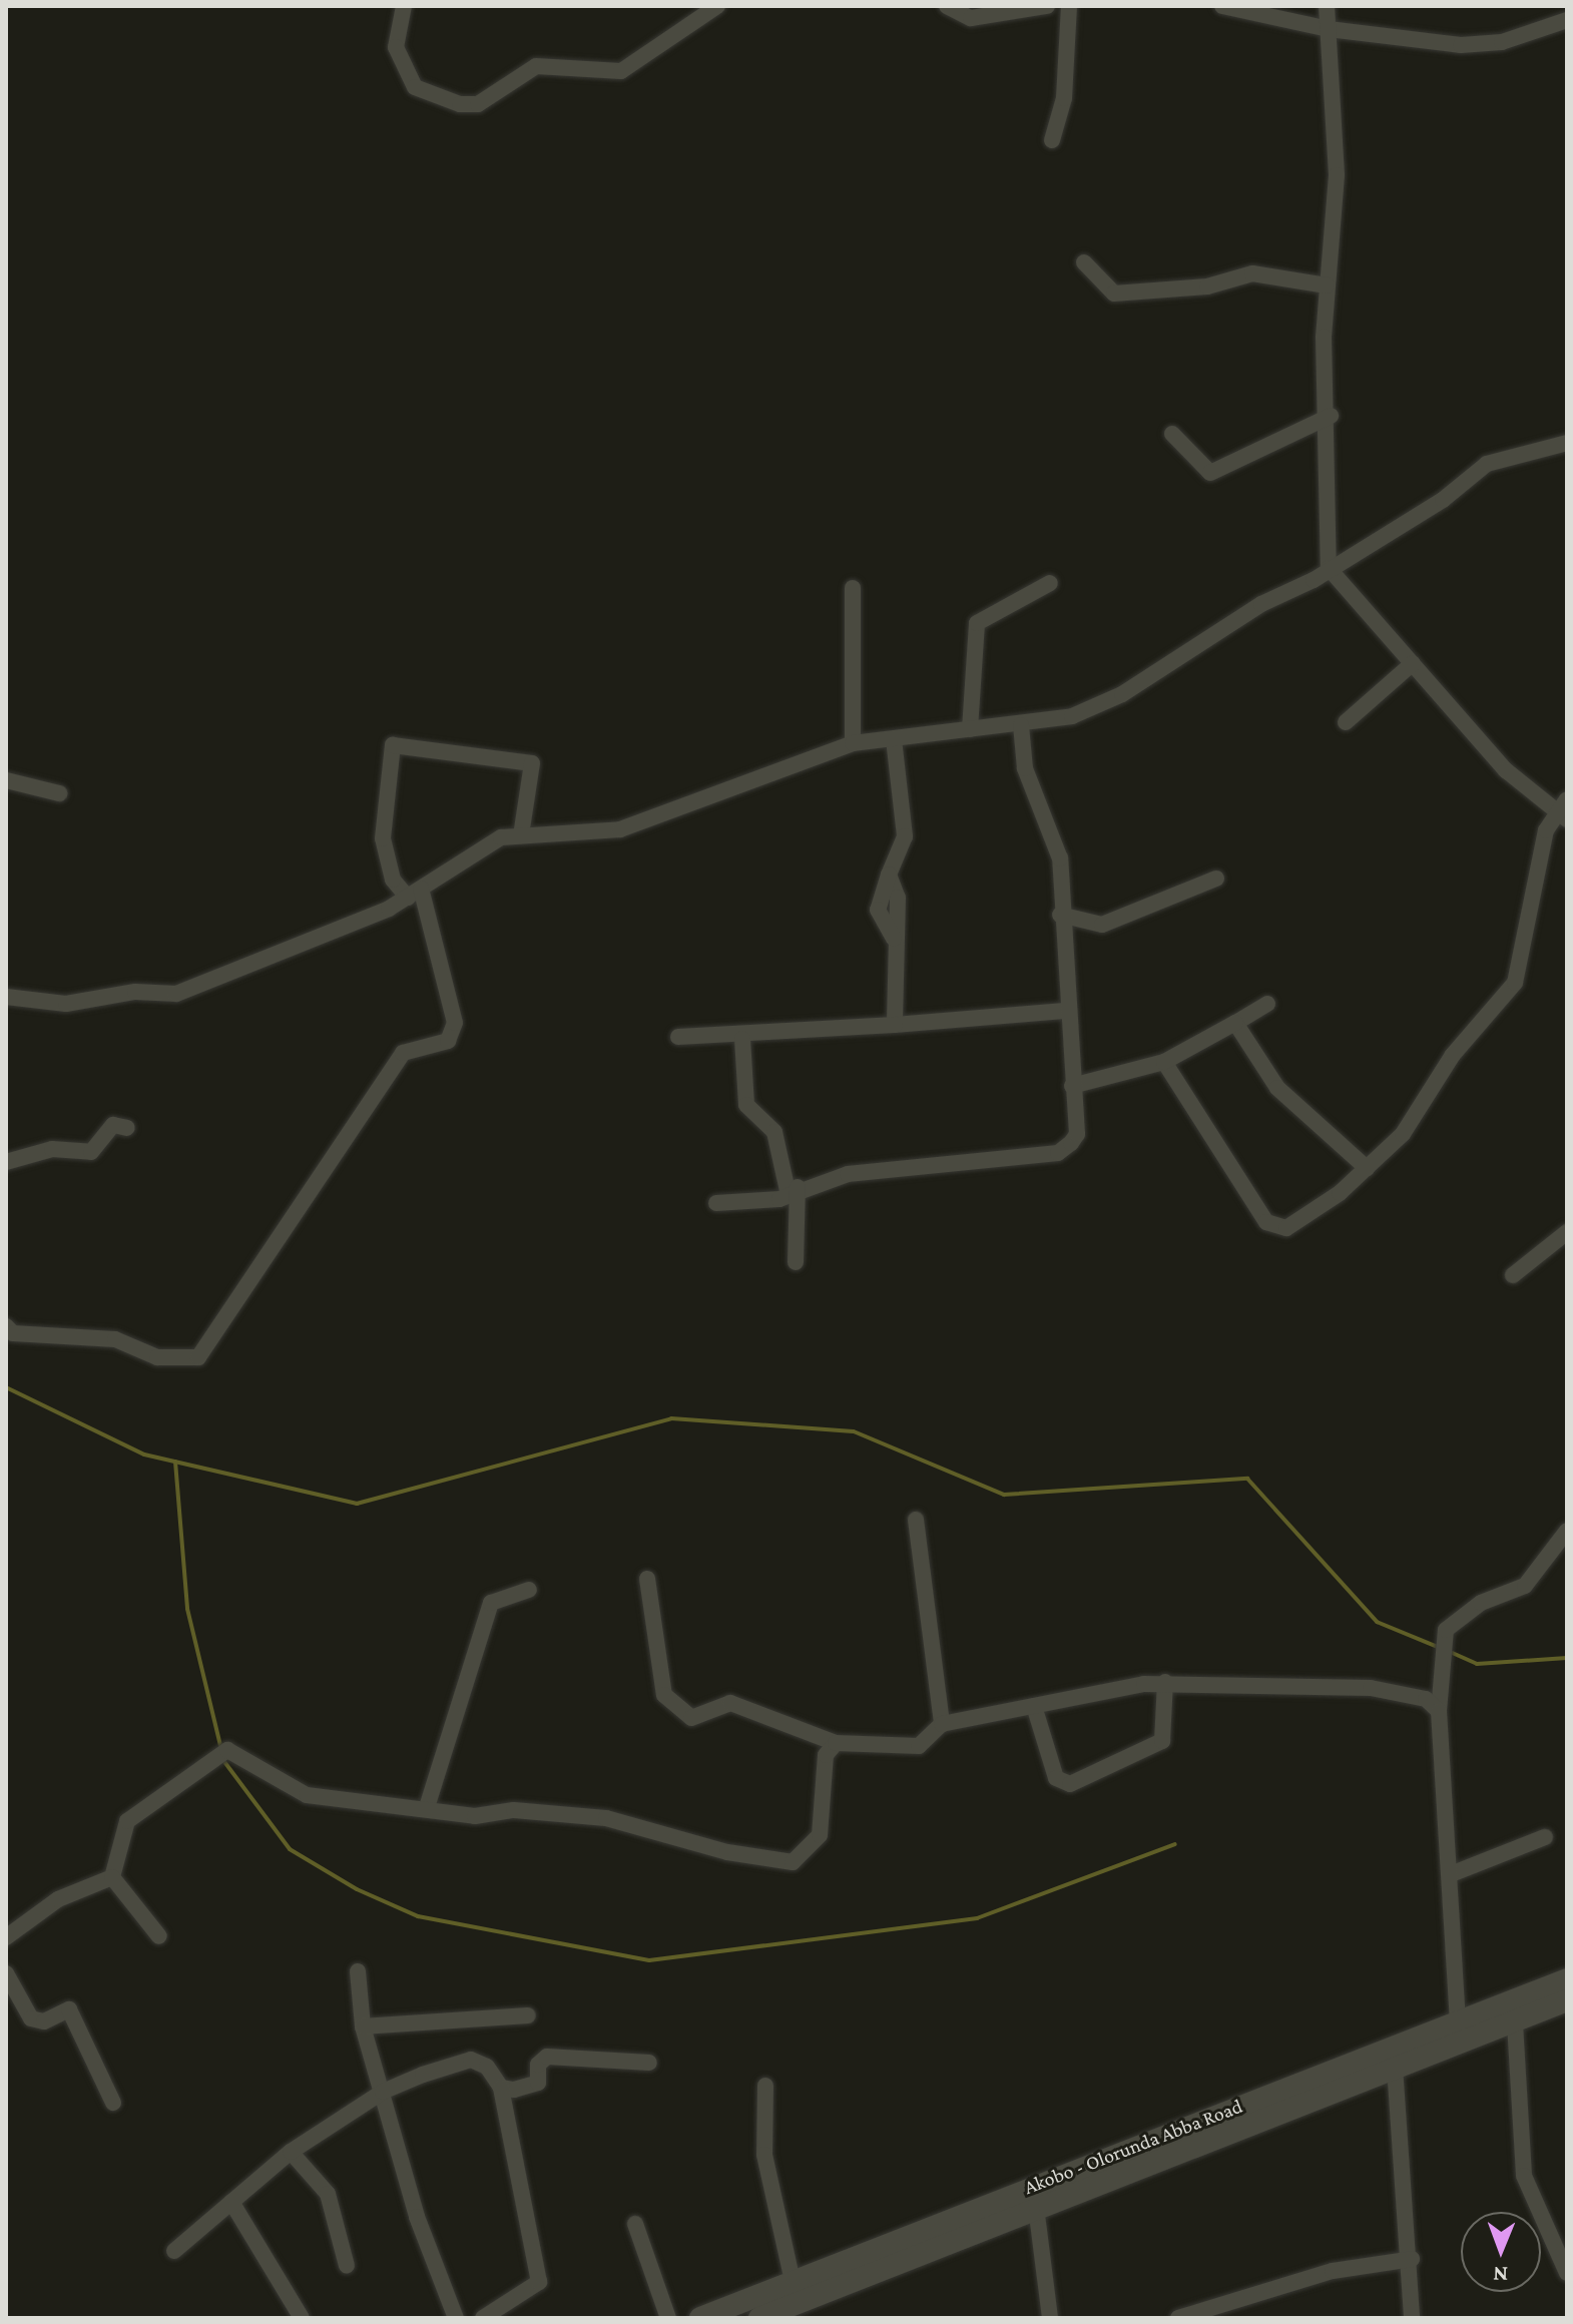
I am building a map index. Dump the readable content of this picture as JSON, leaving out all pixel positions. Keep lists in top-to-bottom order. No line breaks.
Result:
{"streets":{"main road":["Akobo - Olorunda Abba Road"]},"north":"bottom"}
